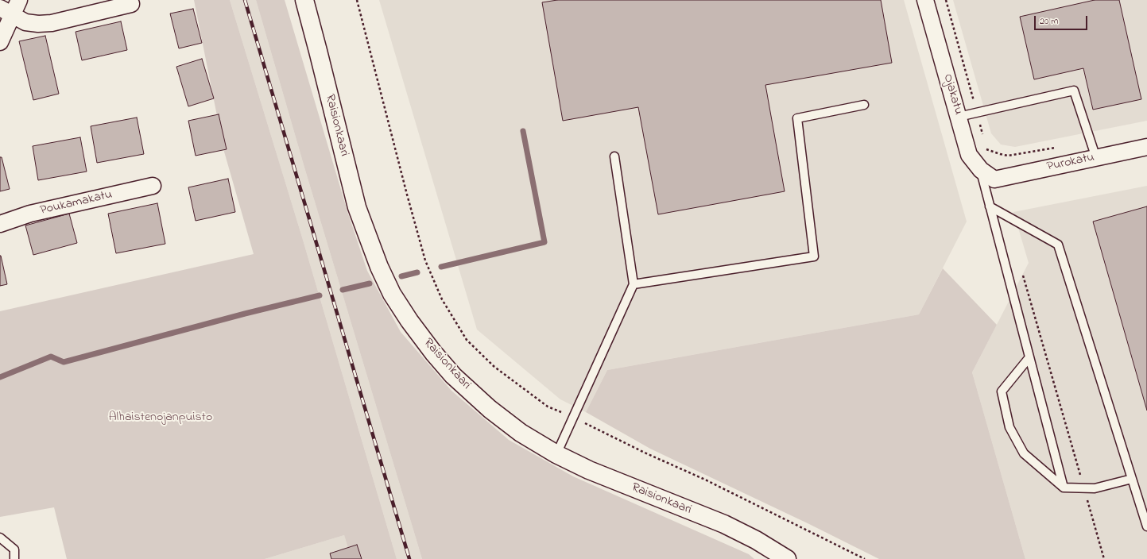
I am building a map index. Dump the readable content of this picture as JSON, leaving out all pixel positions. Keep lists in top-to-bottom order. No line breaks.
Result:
{"streets":{"main road":["Raisionkaari"],"street":["Ojakatu","Purokatu","Poukamakatu"]},"crossings":[["Ojakatu","Purokatu"]],"parks":["Alhaistenojanpuisto"],"scale_bar":"20 m"}
